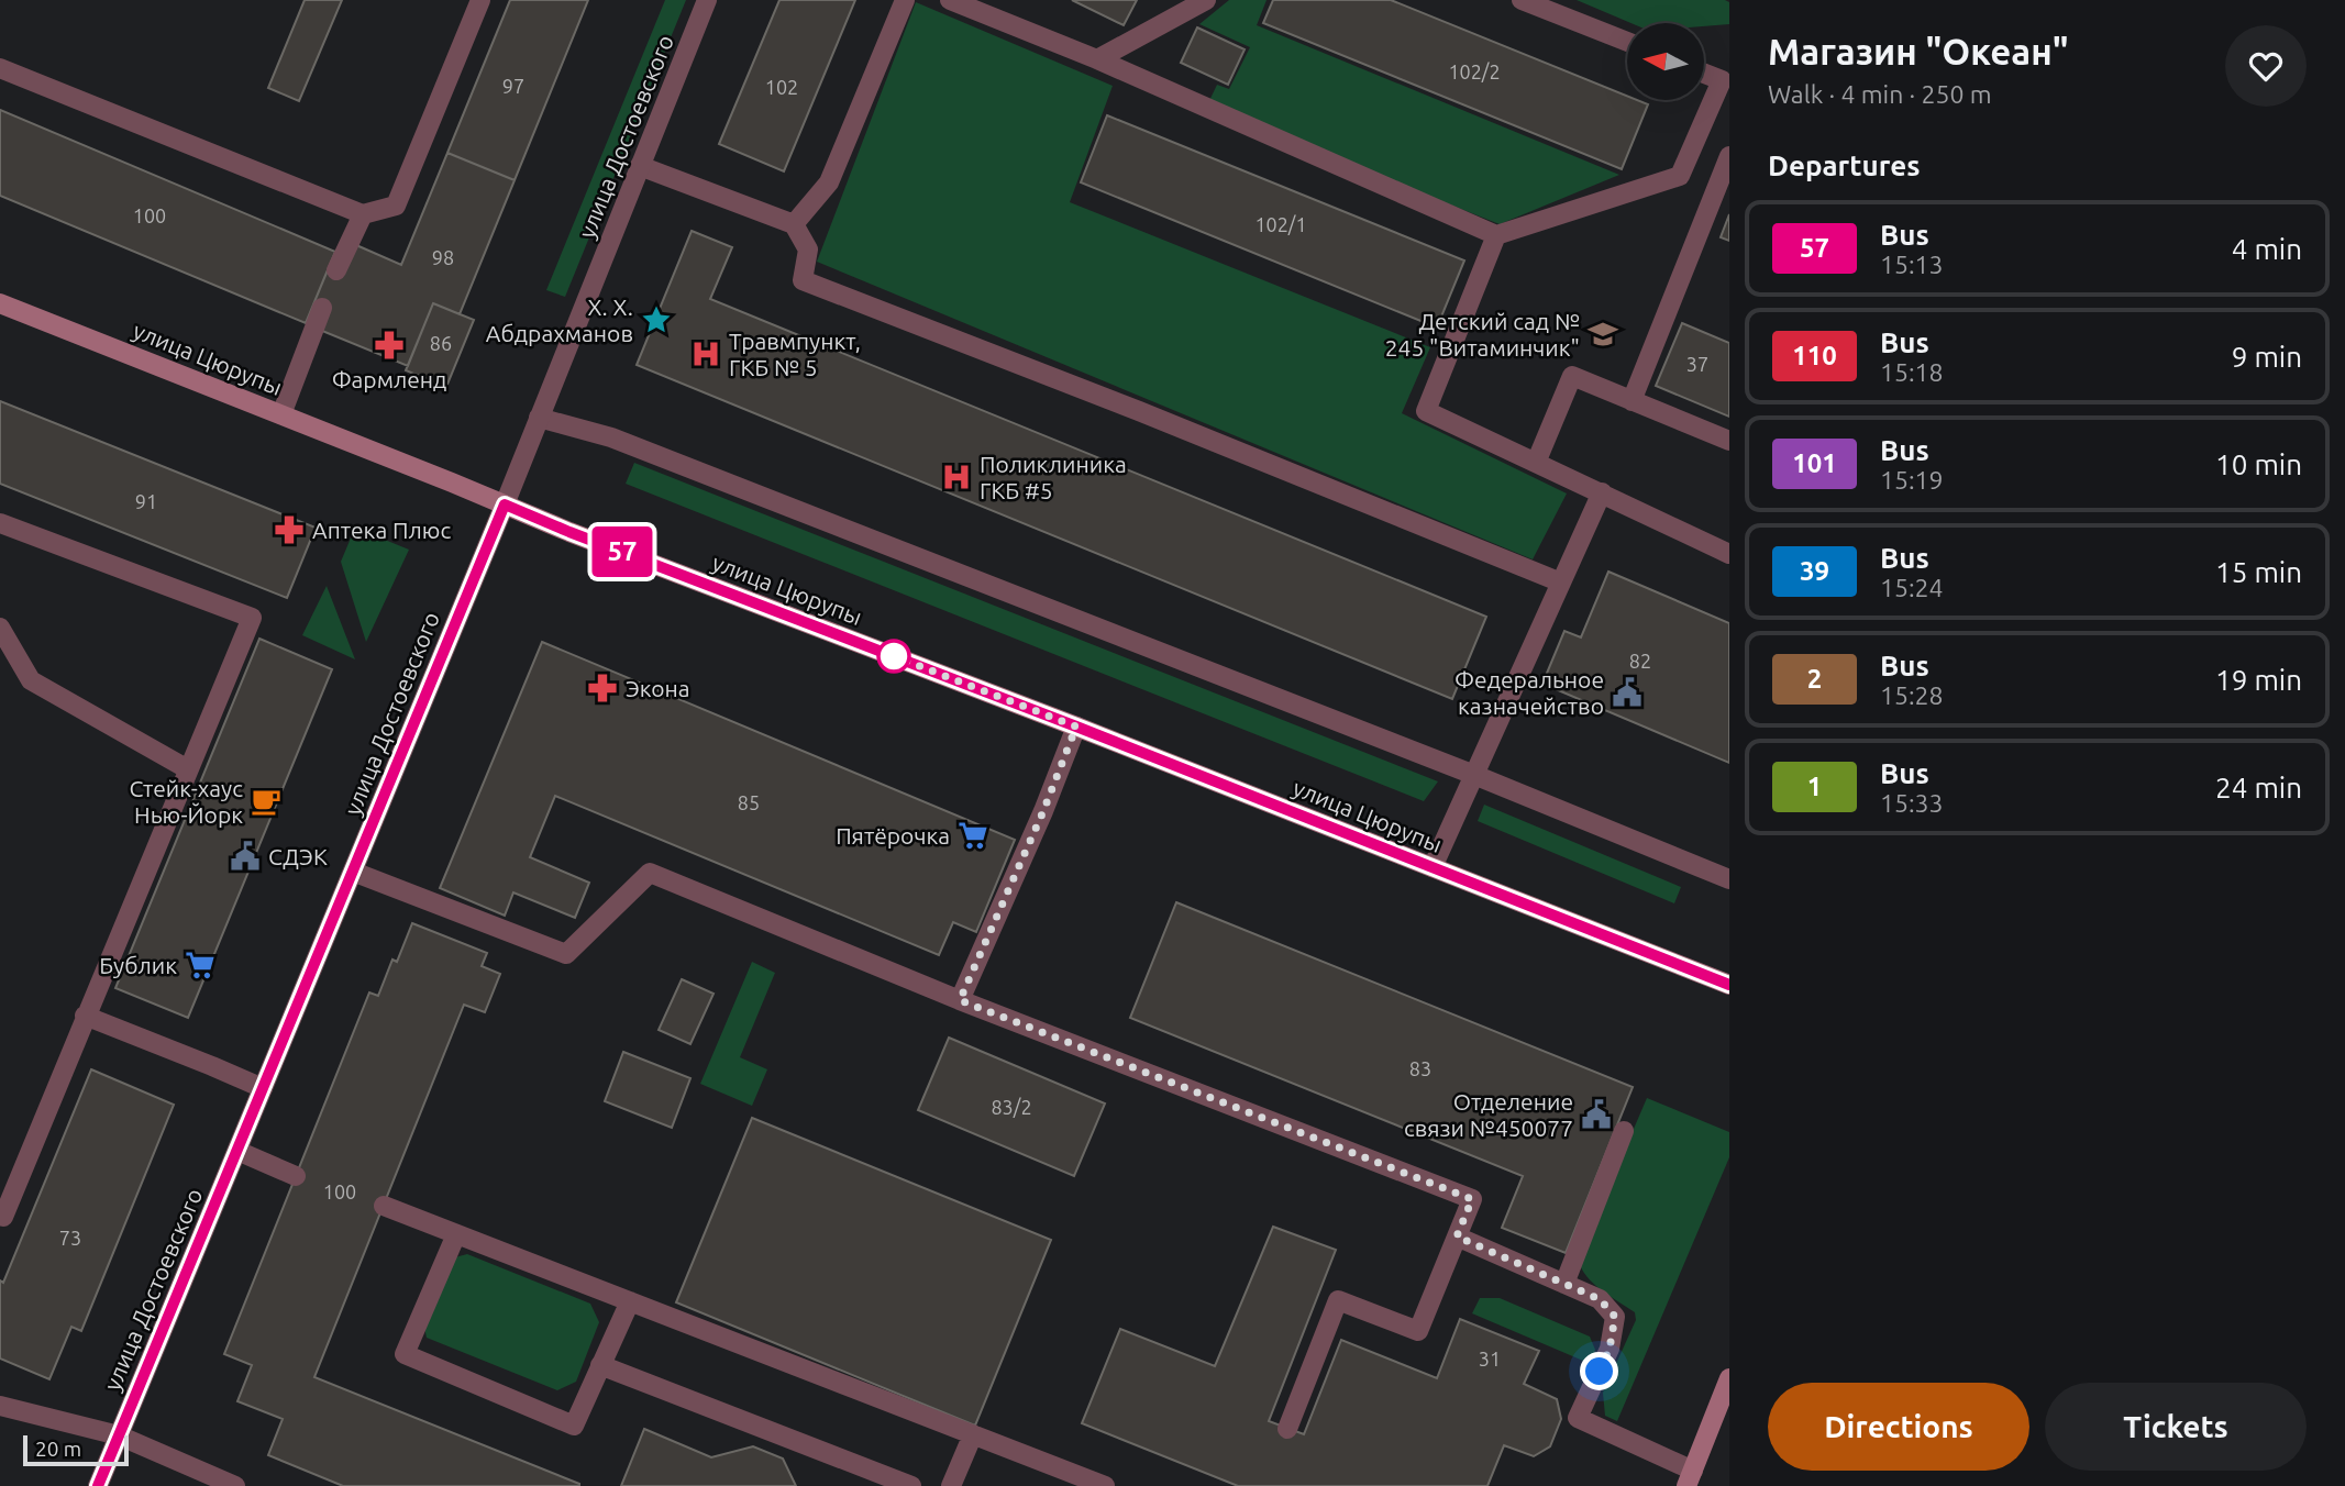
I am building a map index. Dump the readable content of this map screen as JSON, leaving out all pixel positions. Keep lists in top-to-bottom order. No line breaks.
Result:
{"streets":{"main road":["улица Цюрупы"],"street":["улица Достоевского"]},"crossings":[["улица Достоевского","улица Цюрупы"]],"places":{"place":["Х. Х. Абдрахманов"],"school or university":["Детский сад № 245 \"Витаминчик\""],"pharmacy":["Фармленд","Аптека Плюс","Экона"],"hospital":["Травмпункт, ГКБ № 5","Поликлиника ГКБ #5"],"public building":["Федеральное казначейство","СДЭК","Отделение связи №450077"],"cafe":["Стейк-хаус Нью-Йорк"],"supermarket":["Пятёрочка","Бублик"]},"lines":["bus line 57"],"house_numbers":["102/2","97","102","100","102/1","98","86","37","91","82","85","83","83/2","100","73","31"],"scale_bar":"20 m","north":"left","page":{"on_map":"57","heading":[["Магазин \"Океан\"","Walk · 4 min · 250 m"],"Departures"],"list":[{"mark":"57","name":"Bus","note":"15:13","value":"4 min"},{"mark":"110","name":"Bus","note":"15:18","value":"9 min"},{"mark":"101","name":"Bus","note":"15:19","value":"10 min"},{"mark":"39","name":"Bus","note":"15:24","value":"15 min"},{"mark":"2","name":"Bus","note":"15:28","value":"19 min"},{"mark":"1","name":"Bus","note":"15:33","value":"24 min"}],"buttons":["Directions","Tickets"],"scale":"20 m"}}
